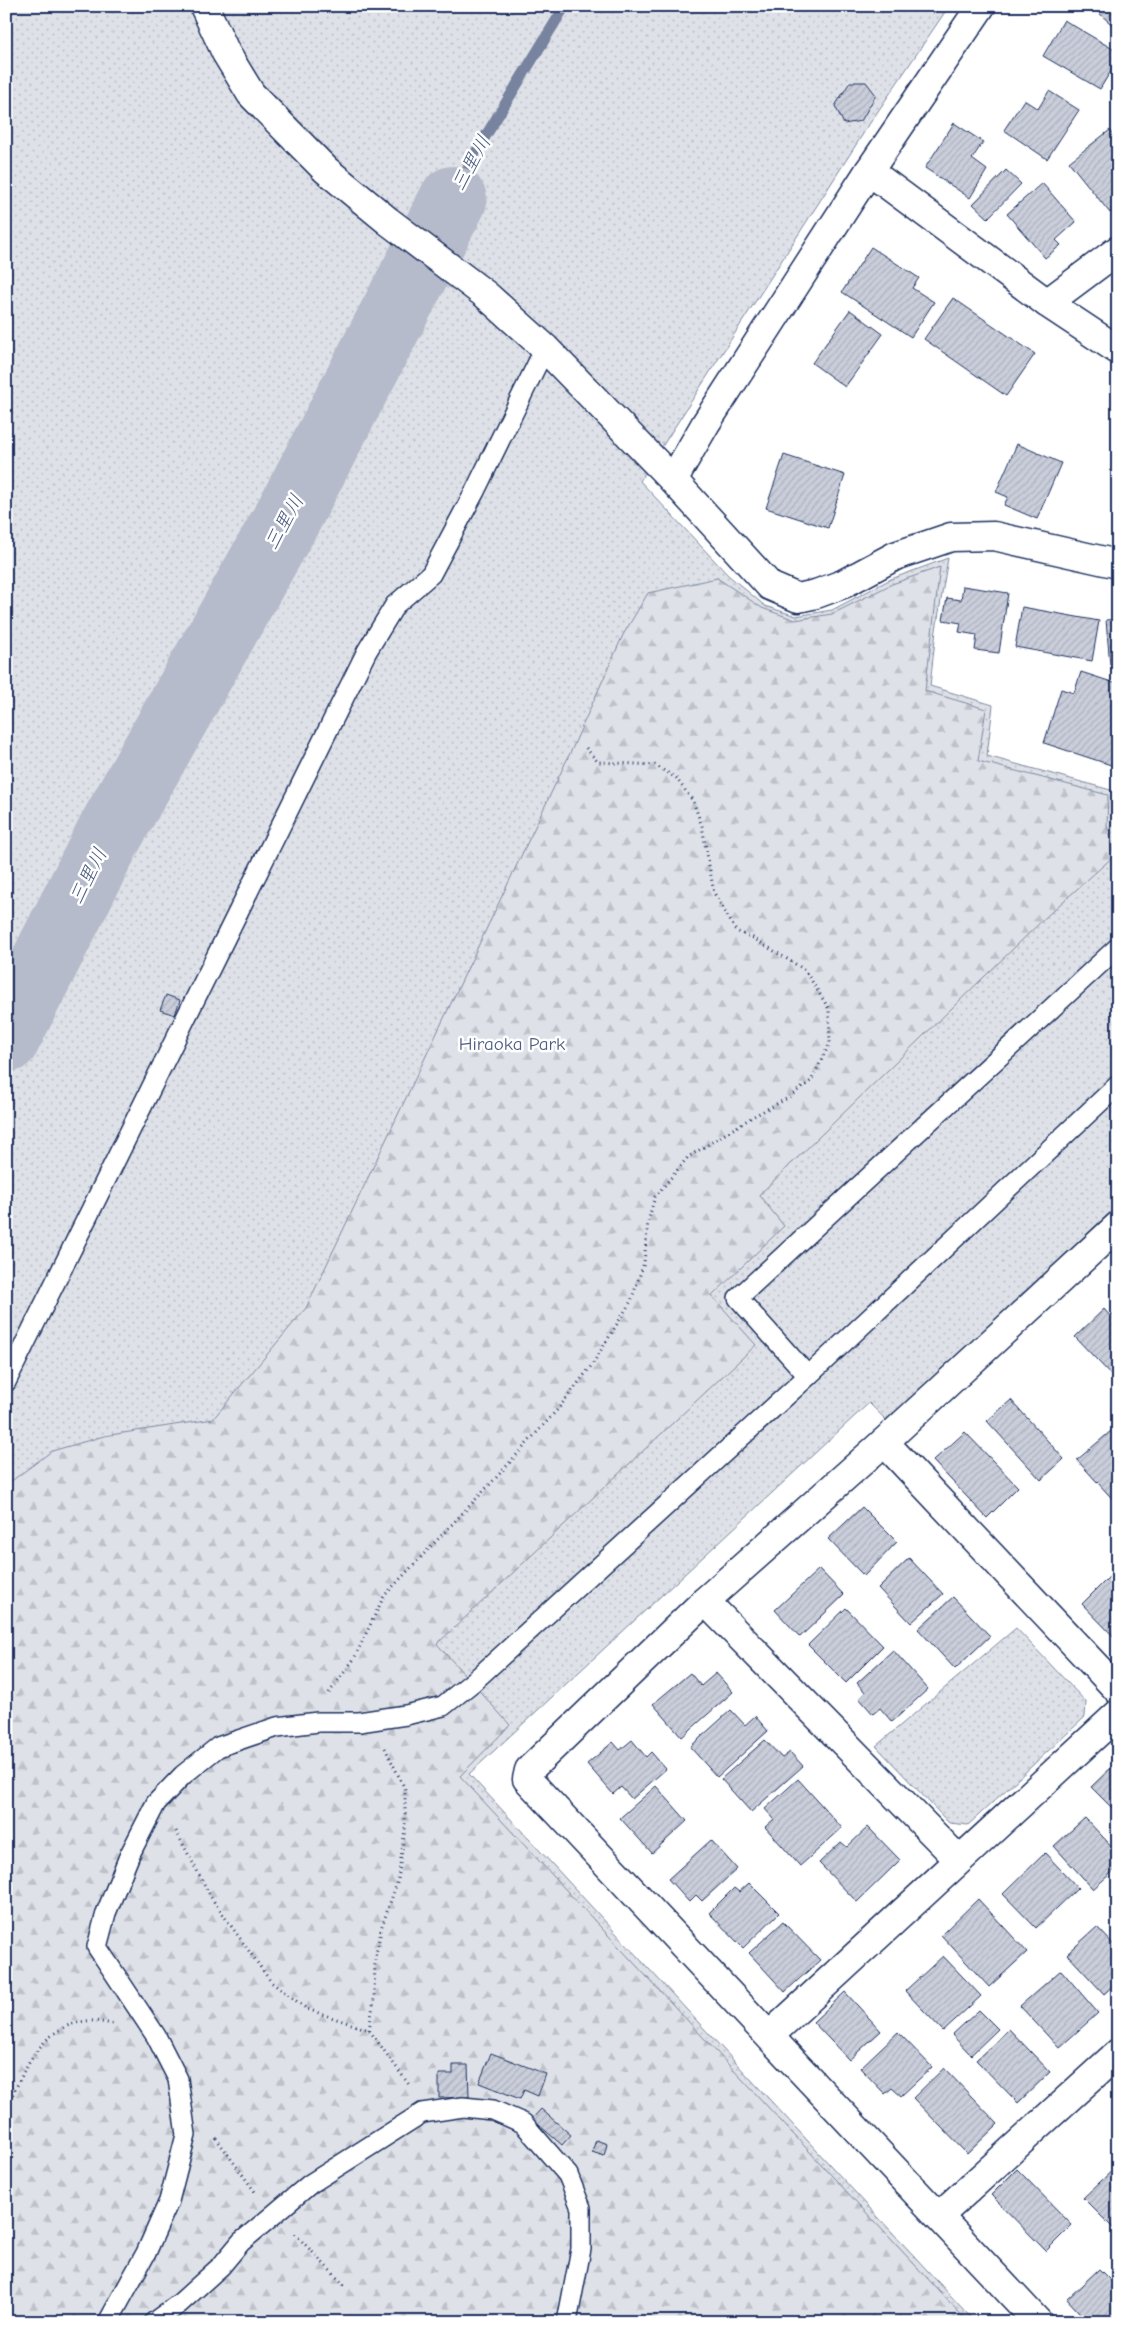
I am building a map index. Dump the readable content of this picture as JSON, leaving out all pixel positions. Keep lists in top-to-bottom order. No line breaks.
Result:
{"water":["三里川"],"parks":["Hiraoka Park"]}
